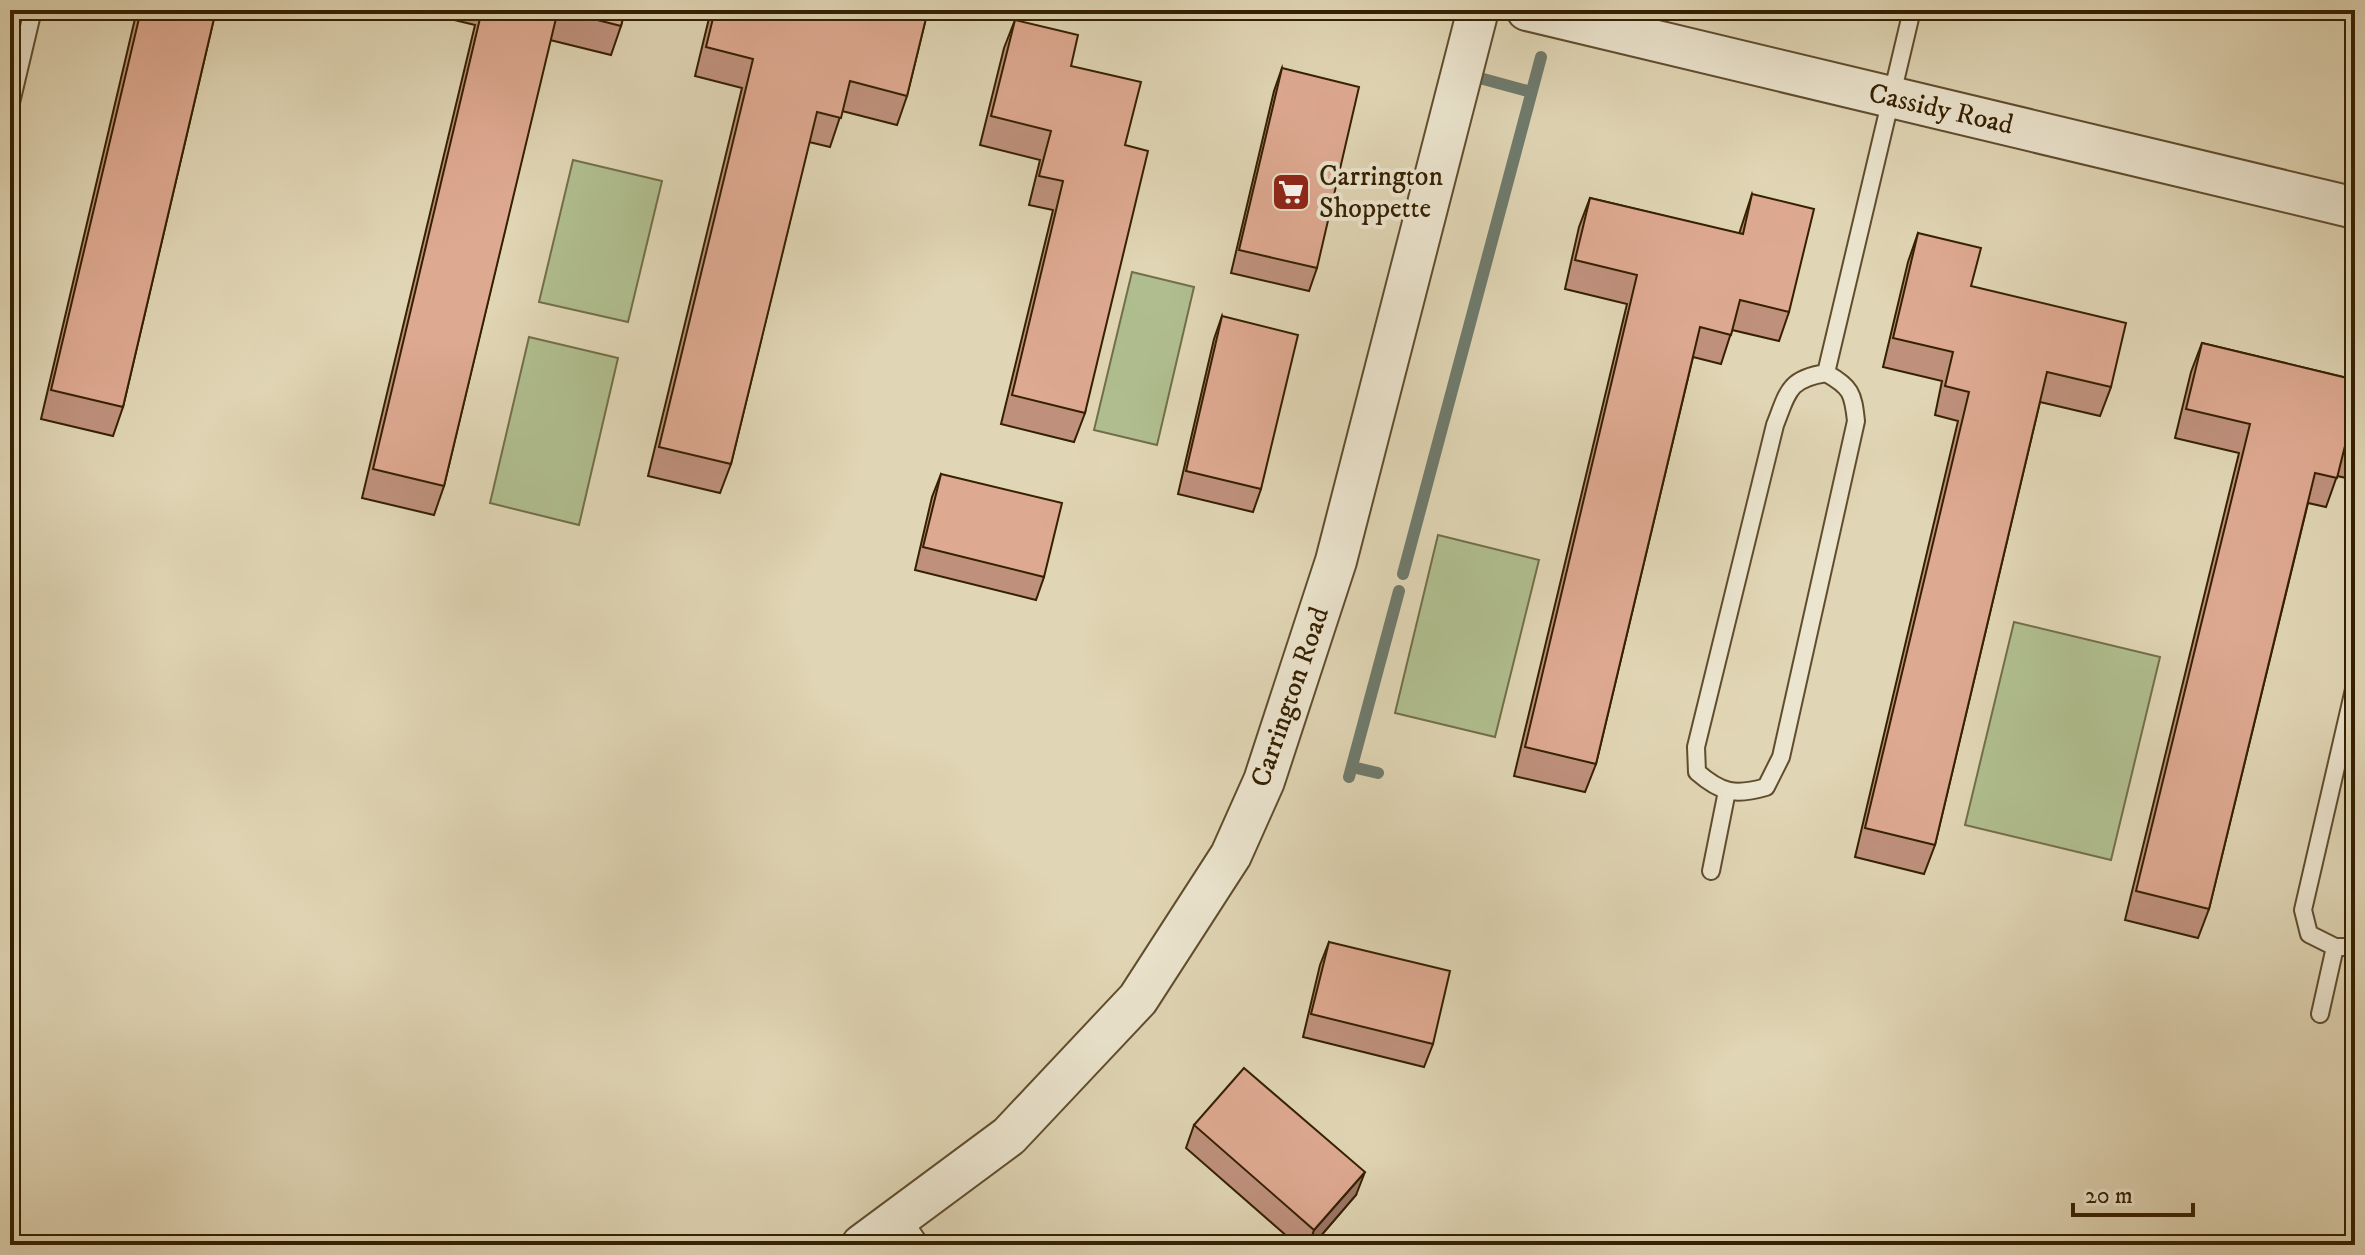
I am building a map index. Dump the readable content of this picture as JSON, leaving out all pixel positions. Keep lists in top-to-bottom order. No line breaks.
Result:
{"streets":{"street":["Cassidy Road","Carrington Road"]},"places":{"supermarket":["Carrington Shoppette"]},"scale_bar":"20 m"}
